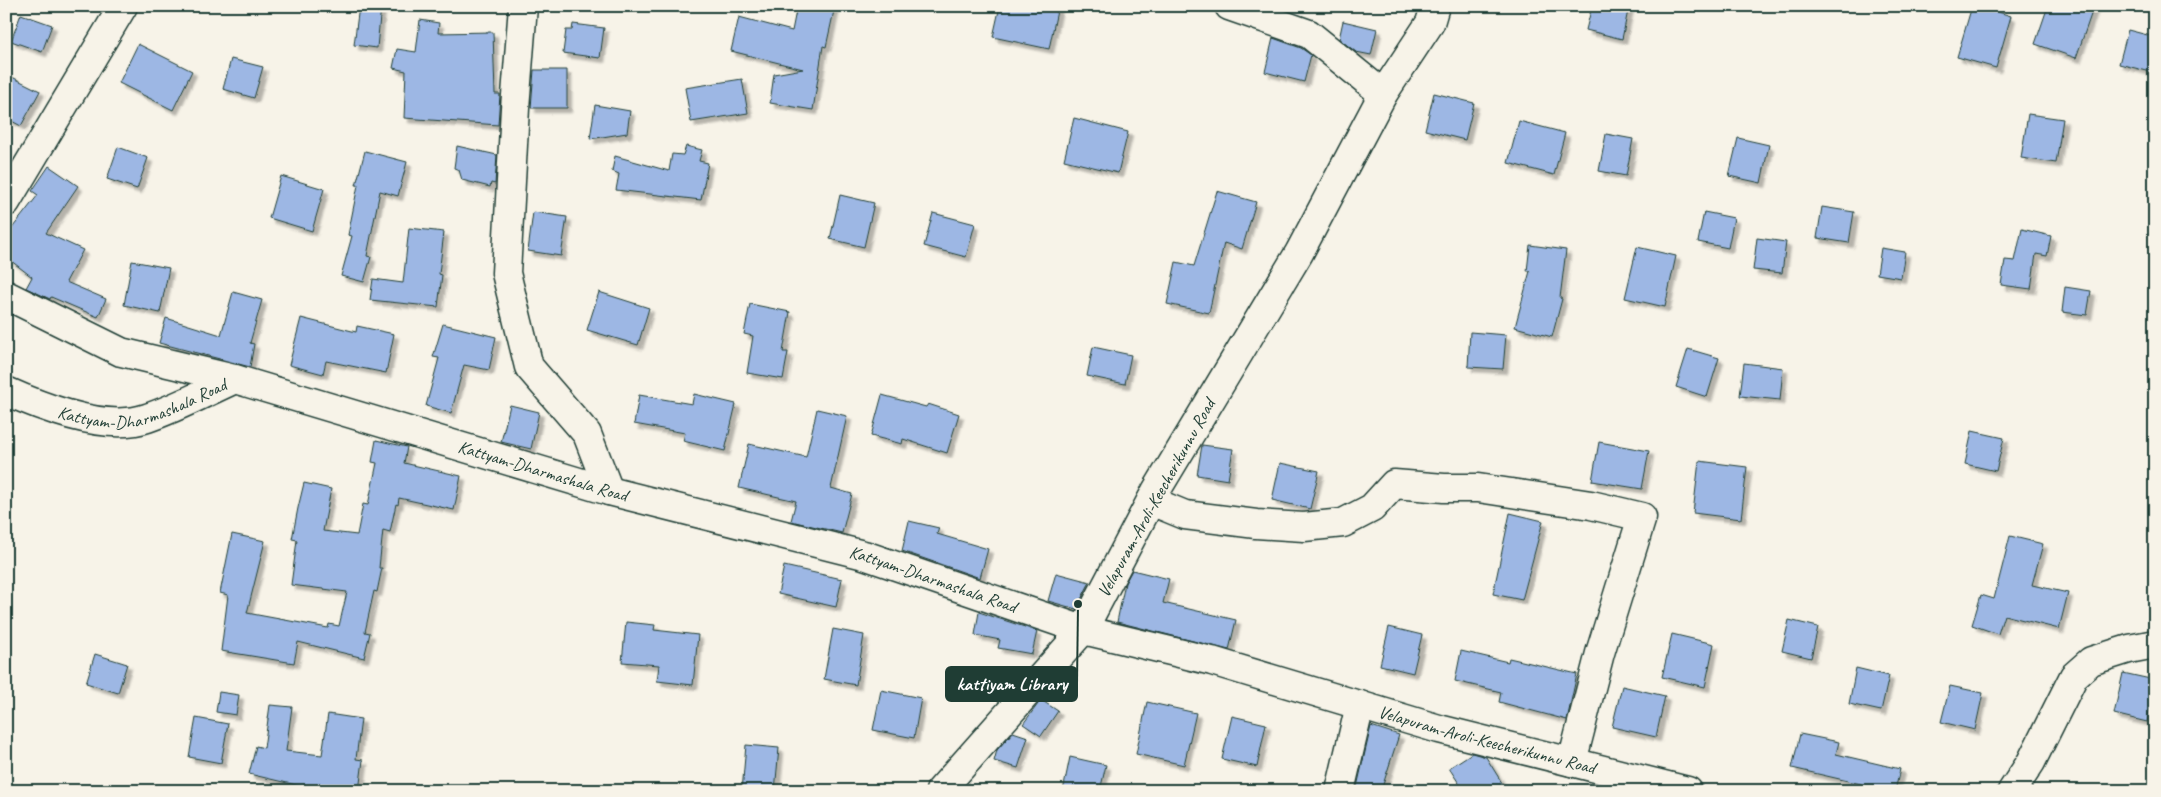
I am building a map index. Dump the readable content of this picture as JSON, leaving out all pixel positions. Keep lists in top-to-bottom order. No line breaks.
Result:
{"streets":{"street":["Kattyam-Dharmashala Road","Velapuram-Aroli-Keecherikunnu Road"]},"crossings":[["Kattyam-Dharmashala Road","Velapuram-Aroli-Keecherikunnu Road"]],"places":["kattiyam Library"]}
